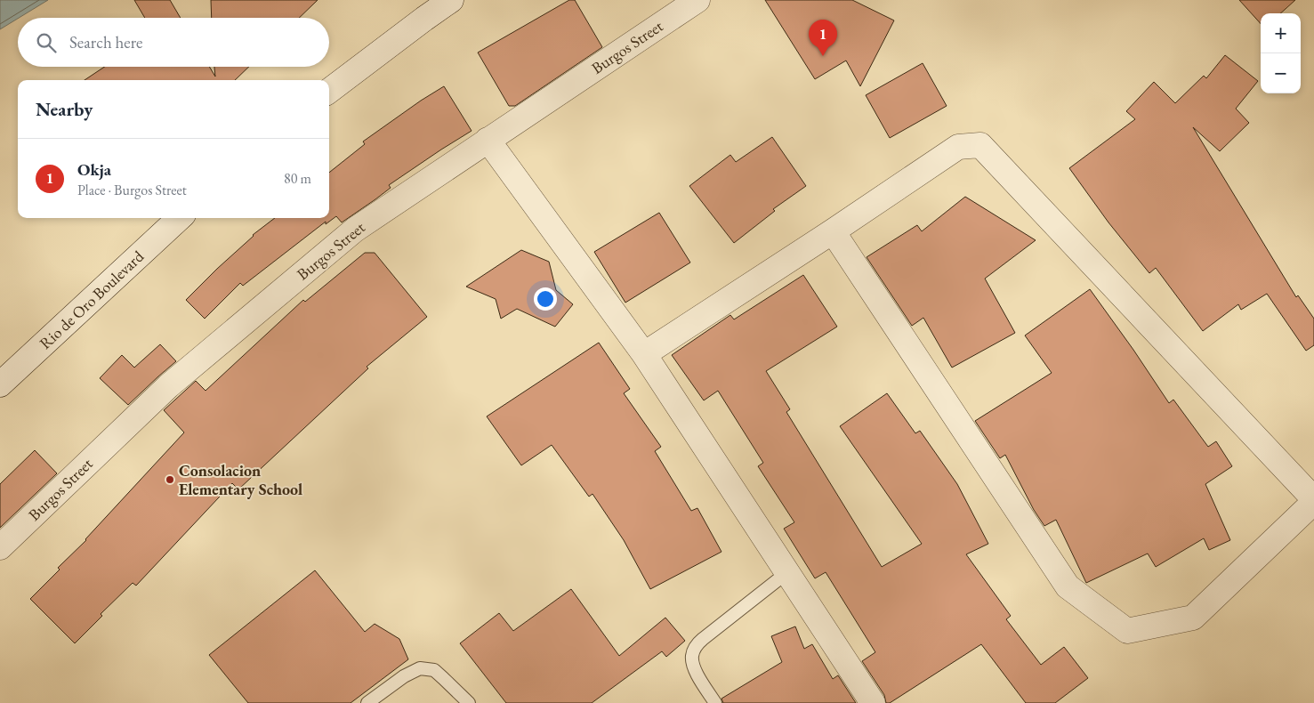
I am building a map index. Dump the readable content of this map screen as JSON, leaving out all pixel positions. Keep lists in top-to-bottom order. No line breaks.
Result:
{"streets":{"street":["Burgos Street","Rio de Oro Boulevard"]},"places":["Consolacion Elementary School"],"page":{"map_buttons":["+","−"],"search":"Search here","pins":"1","heading":"Nearby","list":[{"mark":"1","name":"Okja","note":"Place · Burgos Street","value":"80 m"}]}}
